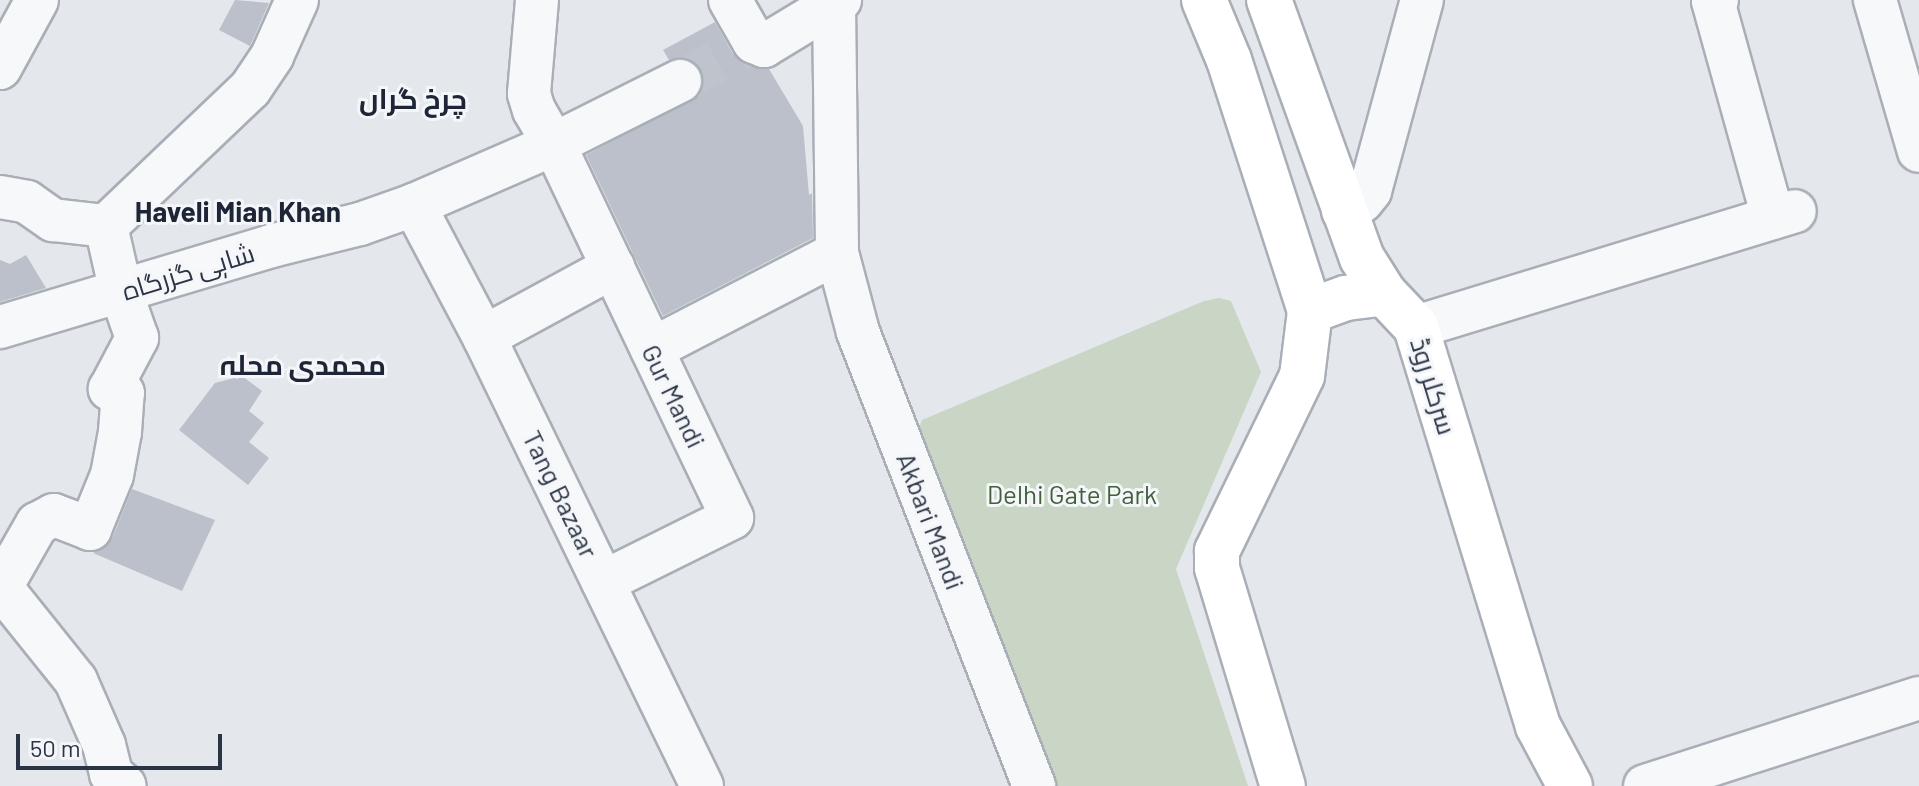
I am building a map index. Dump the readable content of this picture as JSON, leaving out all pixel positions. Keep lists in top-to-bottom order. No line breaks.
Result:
{"streets":{"main road":["سرکلر روڈ"],"street":["شاہی گزرگاہ","Gur Mandi","Tang Bazaar","Akbari Mandi"]},"crossings":[["شاہی گزرگاہ","Gur Mandi"],["شاہی گزرگاہ","Tang Bazaar"],["Gur Mandi","Tang Bazaar"]],"districts":["چرخ گراں","Haveli Mian Khan","محمدی محلہ"],"parks":["Delhi Gate Park"],"scale_bar":"50 m"}
